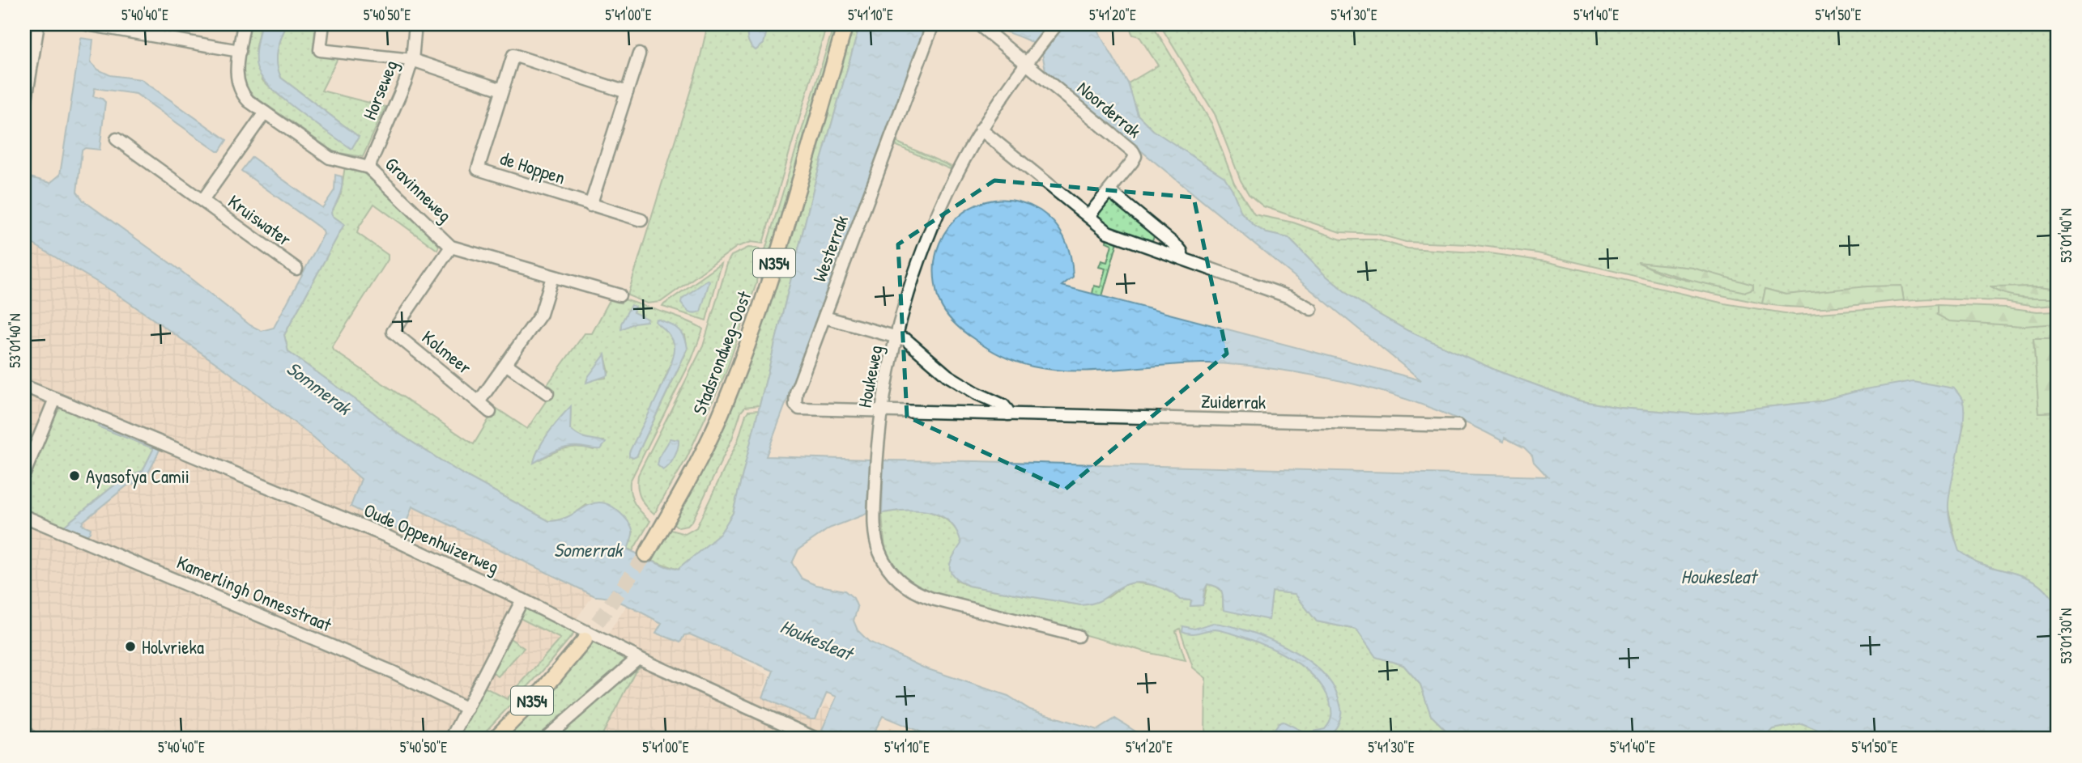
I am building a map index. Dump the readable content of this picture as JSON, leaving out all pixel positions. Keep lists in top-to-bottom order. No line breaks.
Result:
{"streets":{"main road":["N354","Stadsrondweg-Oost"],"street":["Horseweg","Noorderrak","de Hoppen","Gravinneweg","Kruiswater","Westerrak","Kolmeer","Houkeweg","Zuiderrak","Oude Oppenhuizerweg","Kamerlingh Onnesstraat"]},"crossings":[["Horseweg","Gravinneweg"],["Noorderrak","Houkeweg"],["Gravinneweg","Kruiswater"],["Gravinneweg","Kolmeer"],["Westerrak","Houkeweg"],["Westerrak","Zuiderrak"],["Houkeweg","Zuiderrak"]],"water":["Sommerak","Somerrak","Houkesleat"],"places":["Ayasofya Camii","Holvrieka"],"coordinates":["5°40'40\"E","5°40'50\"E","5°41'00\"E","5°41'10\"E","5°41'20\"E","5°41'30\"E","5°41'40\"E","5°41'50\"E","53°01'40\"N","53°01'30\"N"]}
